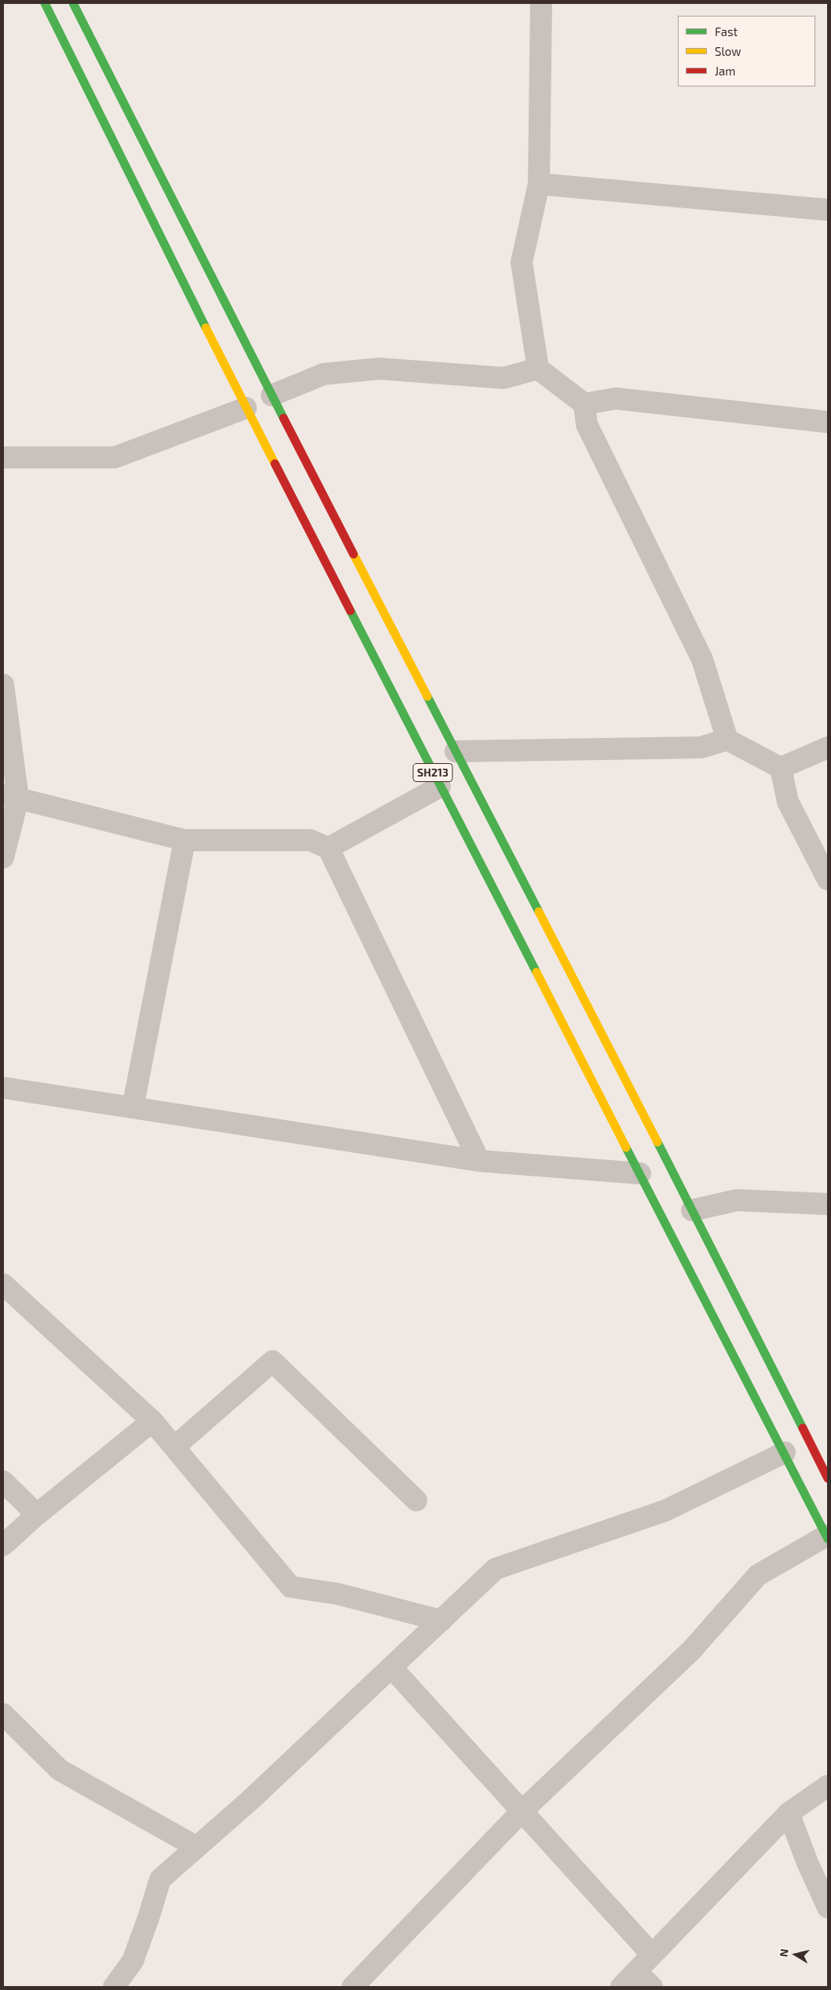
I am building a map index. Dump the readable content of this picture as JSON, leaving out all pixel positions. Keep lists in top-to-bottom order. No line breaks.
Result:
{"streets":{"main road":["SH213"]},"legend":["Fast","Slow","Jam"],"north":"left"}
